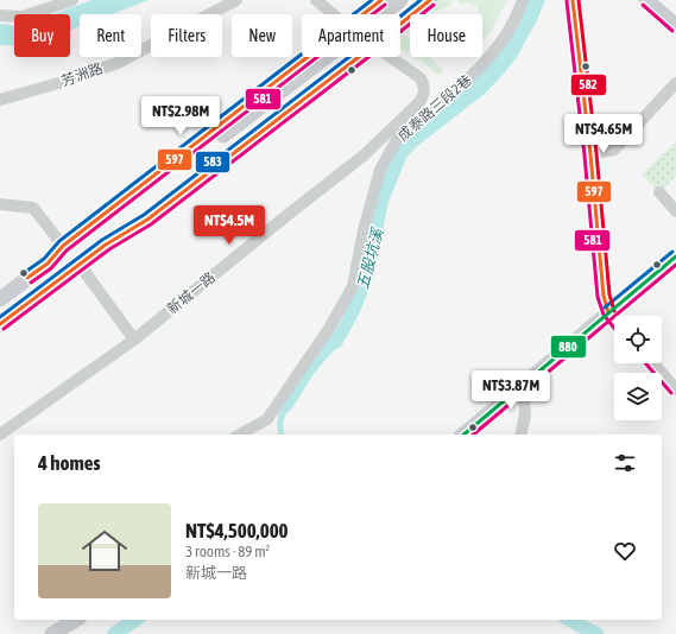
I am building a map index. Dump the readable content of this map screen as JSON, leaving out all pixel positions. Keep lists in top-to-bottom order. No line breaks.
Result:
{"streets":{"street":["芳洲路","成泰路三段2巷","新城一路"]},"water":["五股坑溪"],"lines":["transit line 597","transit line 583","transit line 582","transit line 581","transit line 880"],"page":{"chip":["Buy","Rent","Filters","New","Apartment","House"],"price":["NT$2.98M","NT$4.65M","NT$4.5M","NT$3.87M"],"heading":"4 homes","list":[{"name":"NT$4,500,000","note":"3 rooms · 89 m² · 新城一路"}]}}
